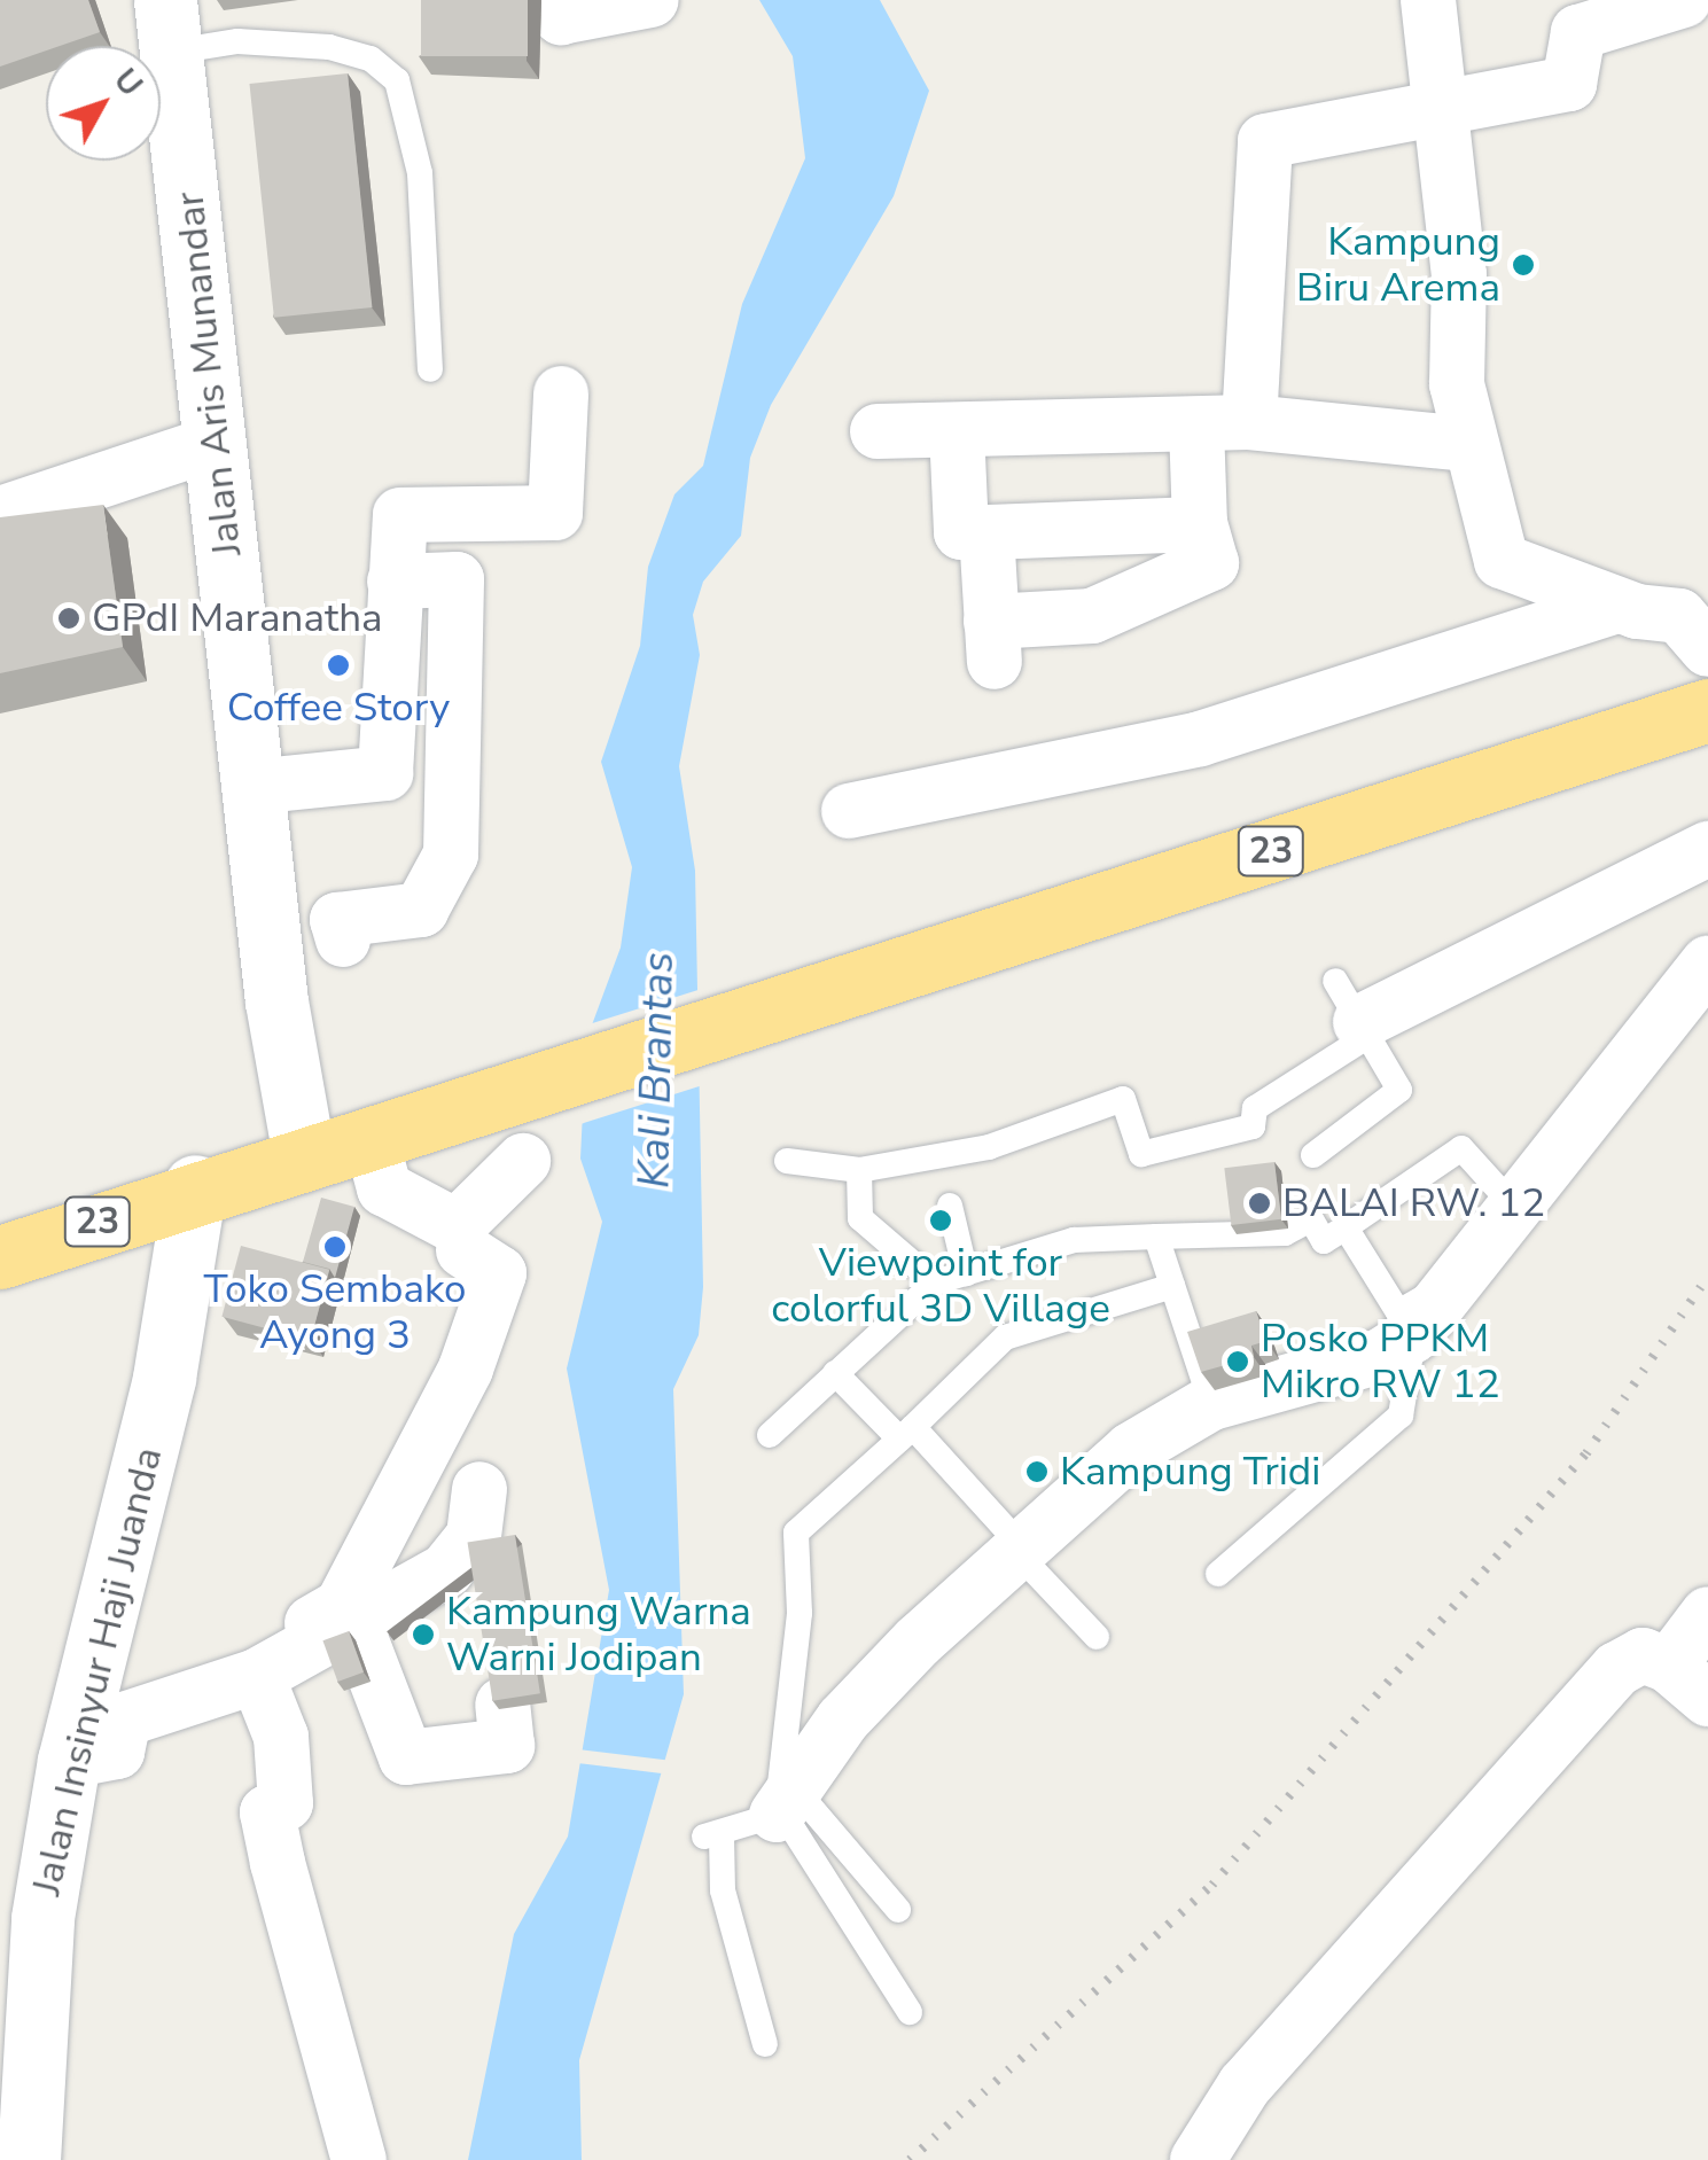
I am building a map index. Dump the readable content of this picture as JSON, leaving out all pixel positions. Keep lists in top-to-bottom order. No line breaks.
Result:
{"streets":{"highway":["23"],"main road":["Jalan Aris Munandar","Jalan Insinyur Haji Juanda"]},"crossings":[["Jalan Aris Munandar","23"],["23","Jalan Insinyur Haji Juanda"]],"water":["Kali Brantas"],"places":["Kampung Biru Arema","GPdI Maranatha","Coffee Story","BALAI RW. 12","Viewpoint for colorful 3D Village","Toko Sembako Ayong 3","Posko PPKM Mikro RW 12","Kampung Tridi","Kampung Warna Warni Jodipan"],"north":"top right"}
